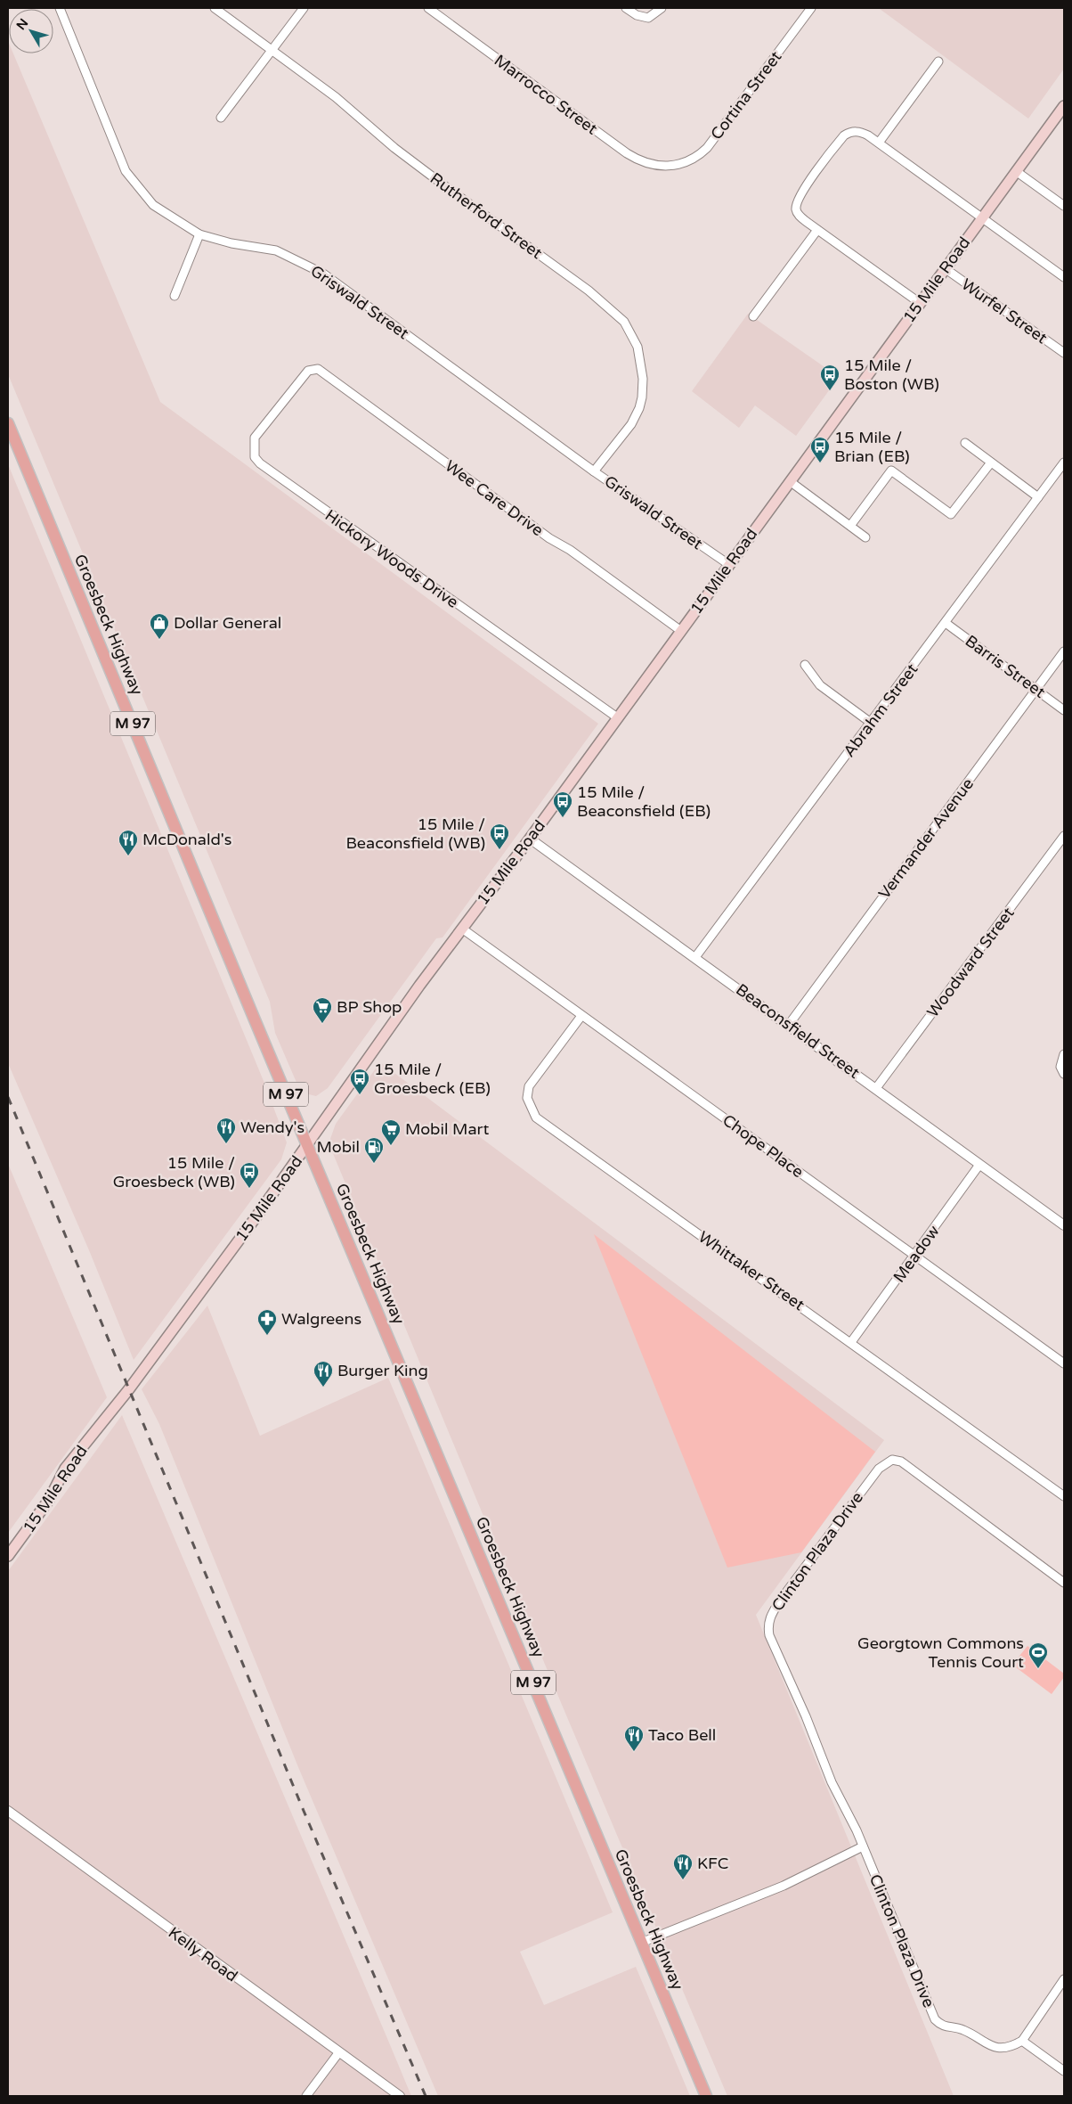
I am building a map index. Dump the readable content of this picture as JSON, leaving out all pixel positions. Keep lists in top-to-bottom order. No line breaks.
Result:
{"streets":{"main road":["15 Mile Road","Groesbeck Highway","M 97"],"street":["Marrocco Street","Cortina Street","Rutherford Street","Griswald Street","Wurfel Street","Wee Care Drive","Hickory Woods Drive","Barris Street","Abrahm Street","Vermander Avenue","Woodward Street","Beaconsfield Street","Chope Place","Meadow","Whittaker Street","Clinton Plaza Drive","Kelly Road"]},"crossings":[["Marrocco Street","Cortina Street"],["Rutherford Street","Griswald Street"],["15 Mile Road","Griswald Street"],["15 Mile Road","Wurfel Street"],["15 Mile Road","Wee Care Drive"],["15 Mile Road","Hickory Woods Drive"],["15 Mile Road","Groesbeck Highway"],["15 Mile Road","Beaconsfield Street"],["15 Mile Road","Chope Place"],["Wee Care Drive","Hickory Woods Drive"],["Barris Street","Abrahm Street"],["Barris Street","Vermander Avenue"],["Abrahm Street","Beaconsfield Street"],["Vermander Avenue","Beaconsfield Street"],["Woodward Street","Beaconsfield Street"],["Beaconsfield Street","Meadow"],["Chope Place","Meadow"],["Chope Place","Whittaker Street"],["Meadow","Whittaker Street"]],"places":{"bus stop":["15 Mile / Boston (WB)","15 Mile / Brian (EB)","15 Mile / Beaconsfield (EB)","15 Mile / Beaconsfield (WB)","15 Mile / Groesbeck (EB)","15 Mile / Groesbeck (WB)"],"shop":["Dollar General"],"restaurant":["McDonald's","Wendy's","Burger King","Taco Bell","KFC"],"supermarket":["BP Shop","Mobil Mart"],"fuel station":["Mobil"],"pharmacy":["Walgreens"],"sports":["Georgtown Commons Tennis Court"]},"north":"top left"}
